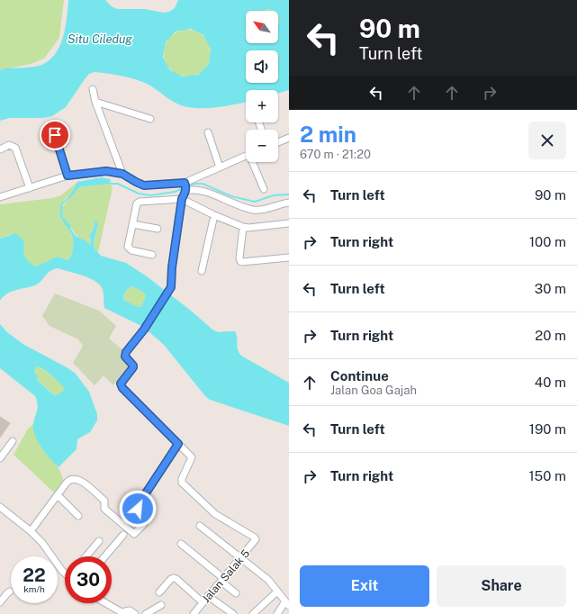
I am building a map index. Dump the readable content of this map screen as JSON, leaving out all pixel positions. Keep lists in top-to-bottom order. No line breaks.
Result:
{"streets":{"street":["Jalan Salak 5"]},"water":["Situ Ciledug"],"north":"top left","page":{"turn":["90 m","Turn left"],"map_buttons":["+","−"],"heading":["2 min","670 m · 21:20"],"list":[{"name":"Turn left","value":"90 m"},{"name":"Turn right","value":"100 m"},{"name":"Turn left","value":"30 m"},{"name":"Turn right","value":"20 m"},{"name":"Continue","note":"Jalan Goa Gajah","value":"40 m"},{"name":"Turn left","value":"190 m"},{"name":"Turn right","value":"150 m"}],"speed":"22 km/h","limit":"30","buttons":["Exit","Share"]}}
